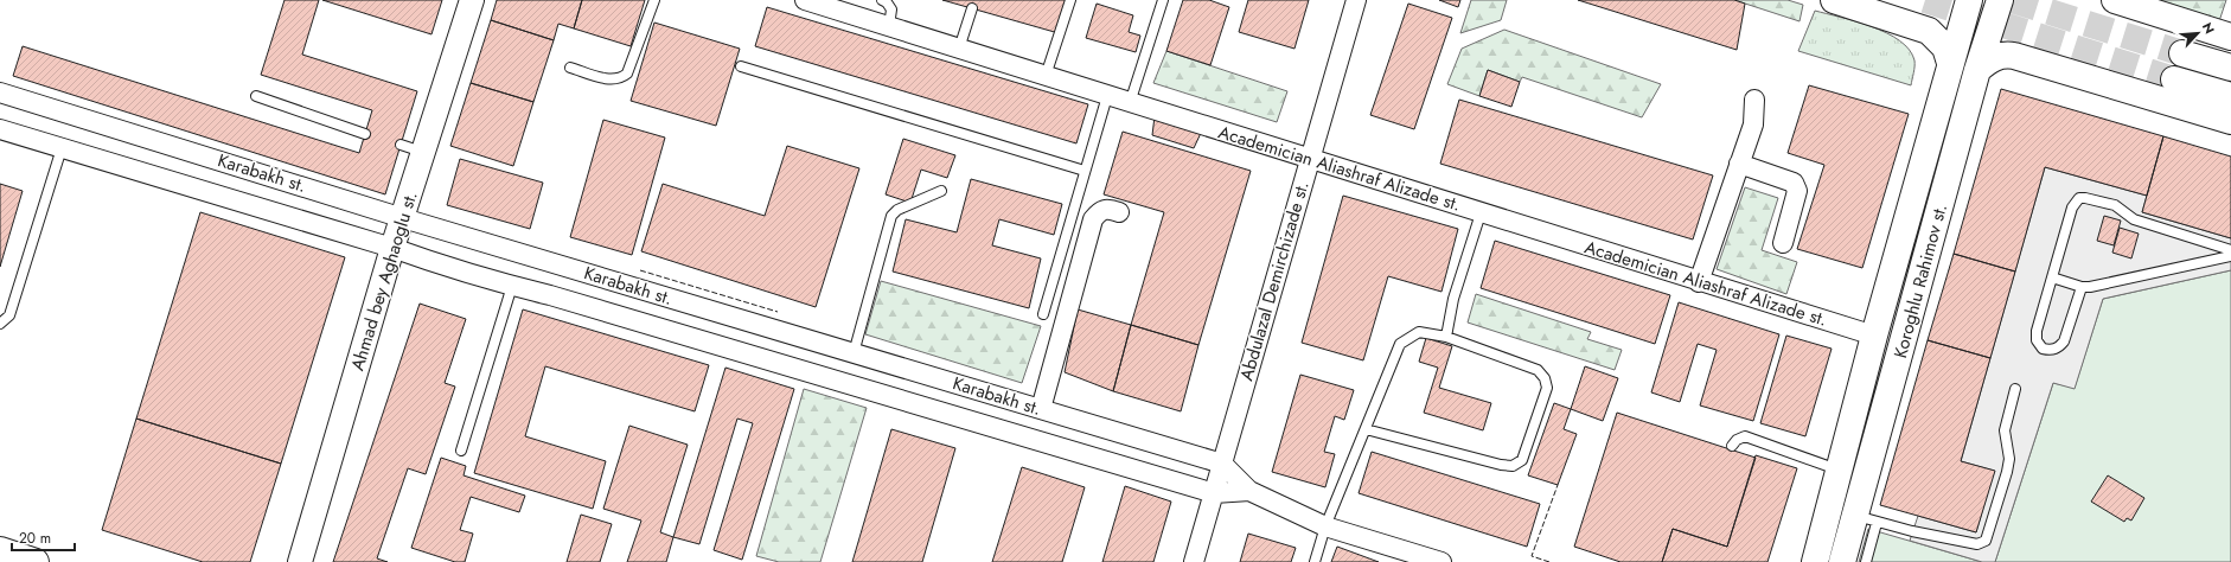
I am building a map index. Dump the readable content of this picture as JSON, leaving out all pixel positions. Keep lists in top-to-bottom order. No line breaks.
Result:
{"streets":{"main road":["Koroghlu Rahimov st."],"street":["Academician Aliashraf Alizade st.","Karabakh st.","Ahmad bey Aghaoglu st.","Abdulazal Demirchizade st."]},"crossings":[["Academician Aliashraf Alizade st.","Abdulazal Demirchizade st."],["Academician Aliashraf Alizade st.","Koroghlu Rahimov st."],["Karabakh st.","Ahmad bey Aghaoglu st."],["Karabakh st.","Abdulazal Demirchizade st."]],"scale_bar":"20 m","north":"top right"}
